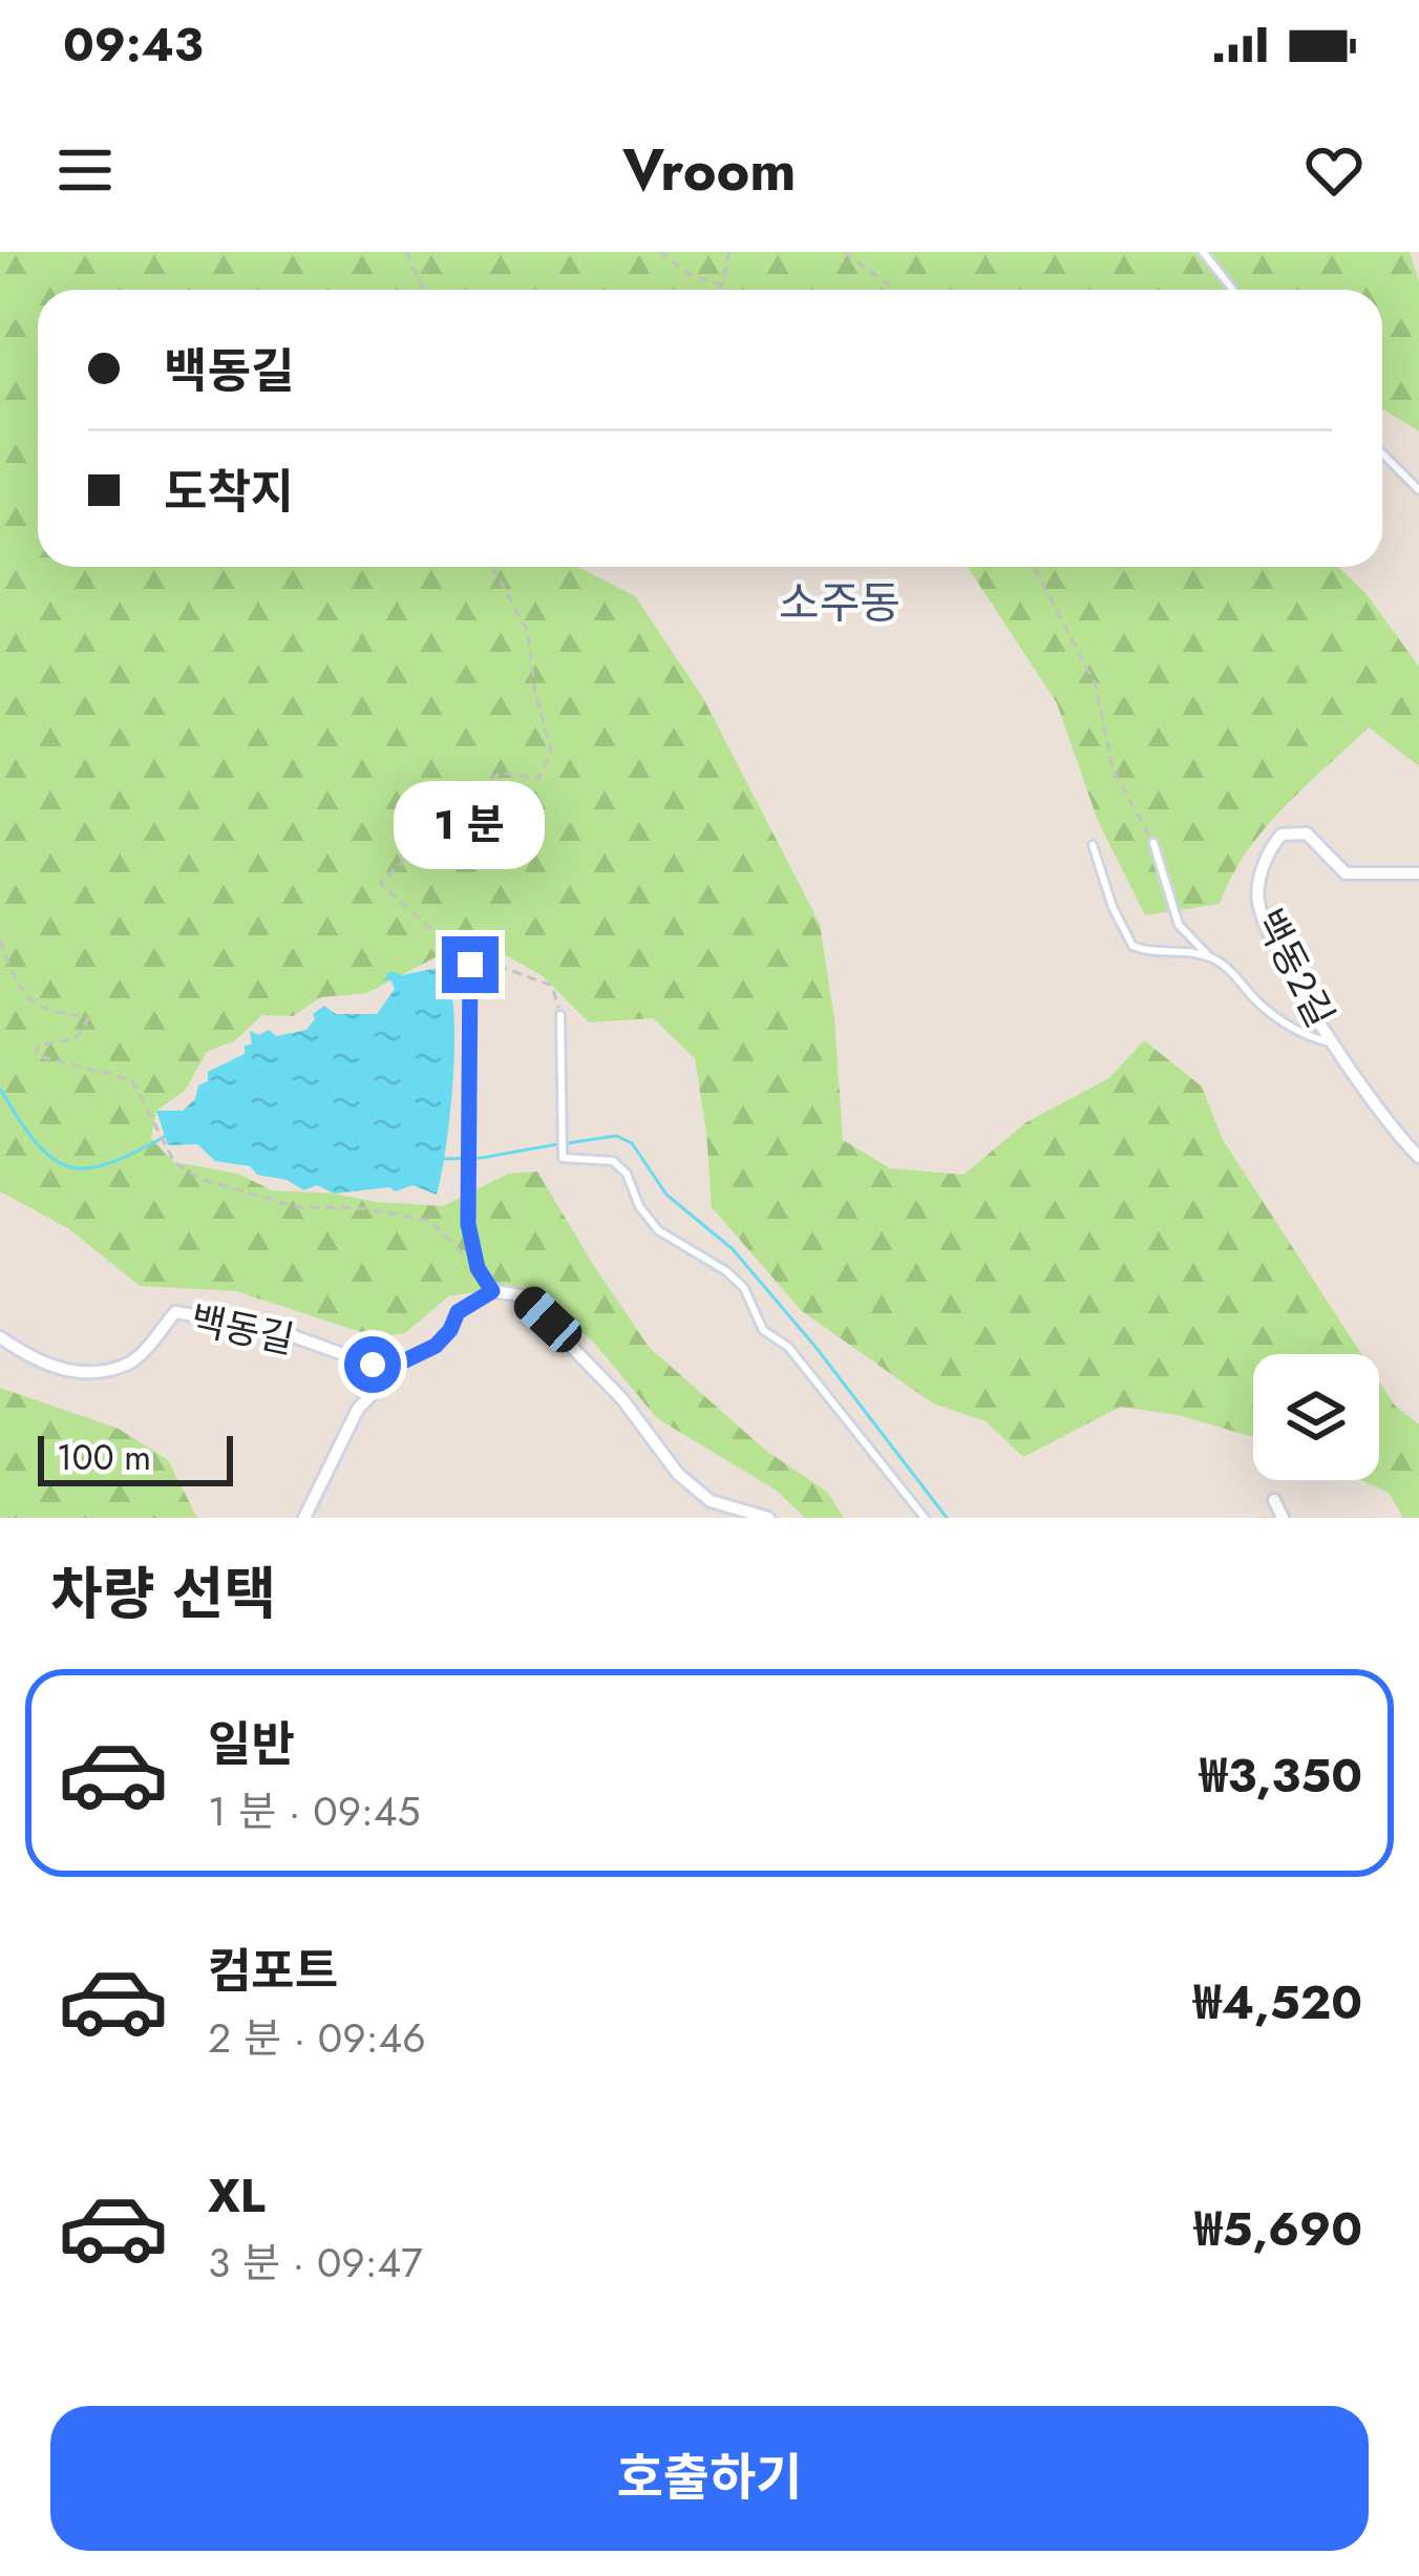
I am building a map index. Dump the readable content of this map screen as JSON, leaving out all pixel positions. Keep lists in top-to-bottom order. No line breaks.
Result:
{"streets":{"street":["백동2길","백동길"]},"districts":["소주동"],"scale_bar":"100 m","page":{"status":"09:43","header":"Vroom","banner":["백동길","도착지"],"bubble":"1 분","scale":"100 m","heading":"차량 선택","list":[{"name":"일반","note":"1 분 · 09:45","value":"₩3,350"},{"name":"컴포트","note":"2 분 · 09:46","value":"₩4,520"},{"name":"XL","note":"3 분 · 09:47","value":"₩5,690"}],"buttons":"호출하기"}}
